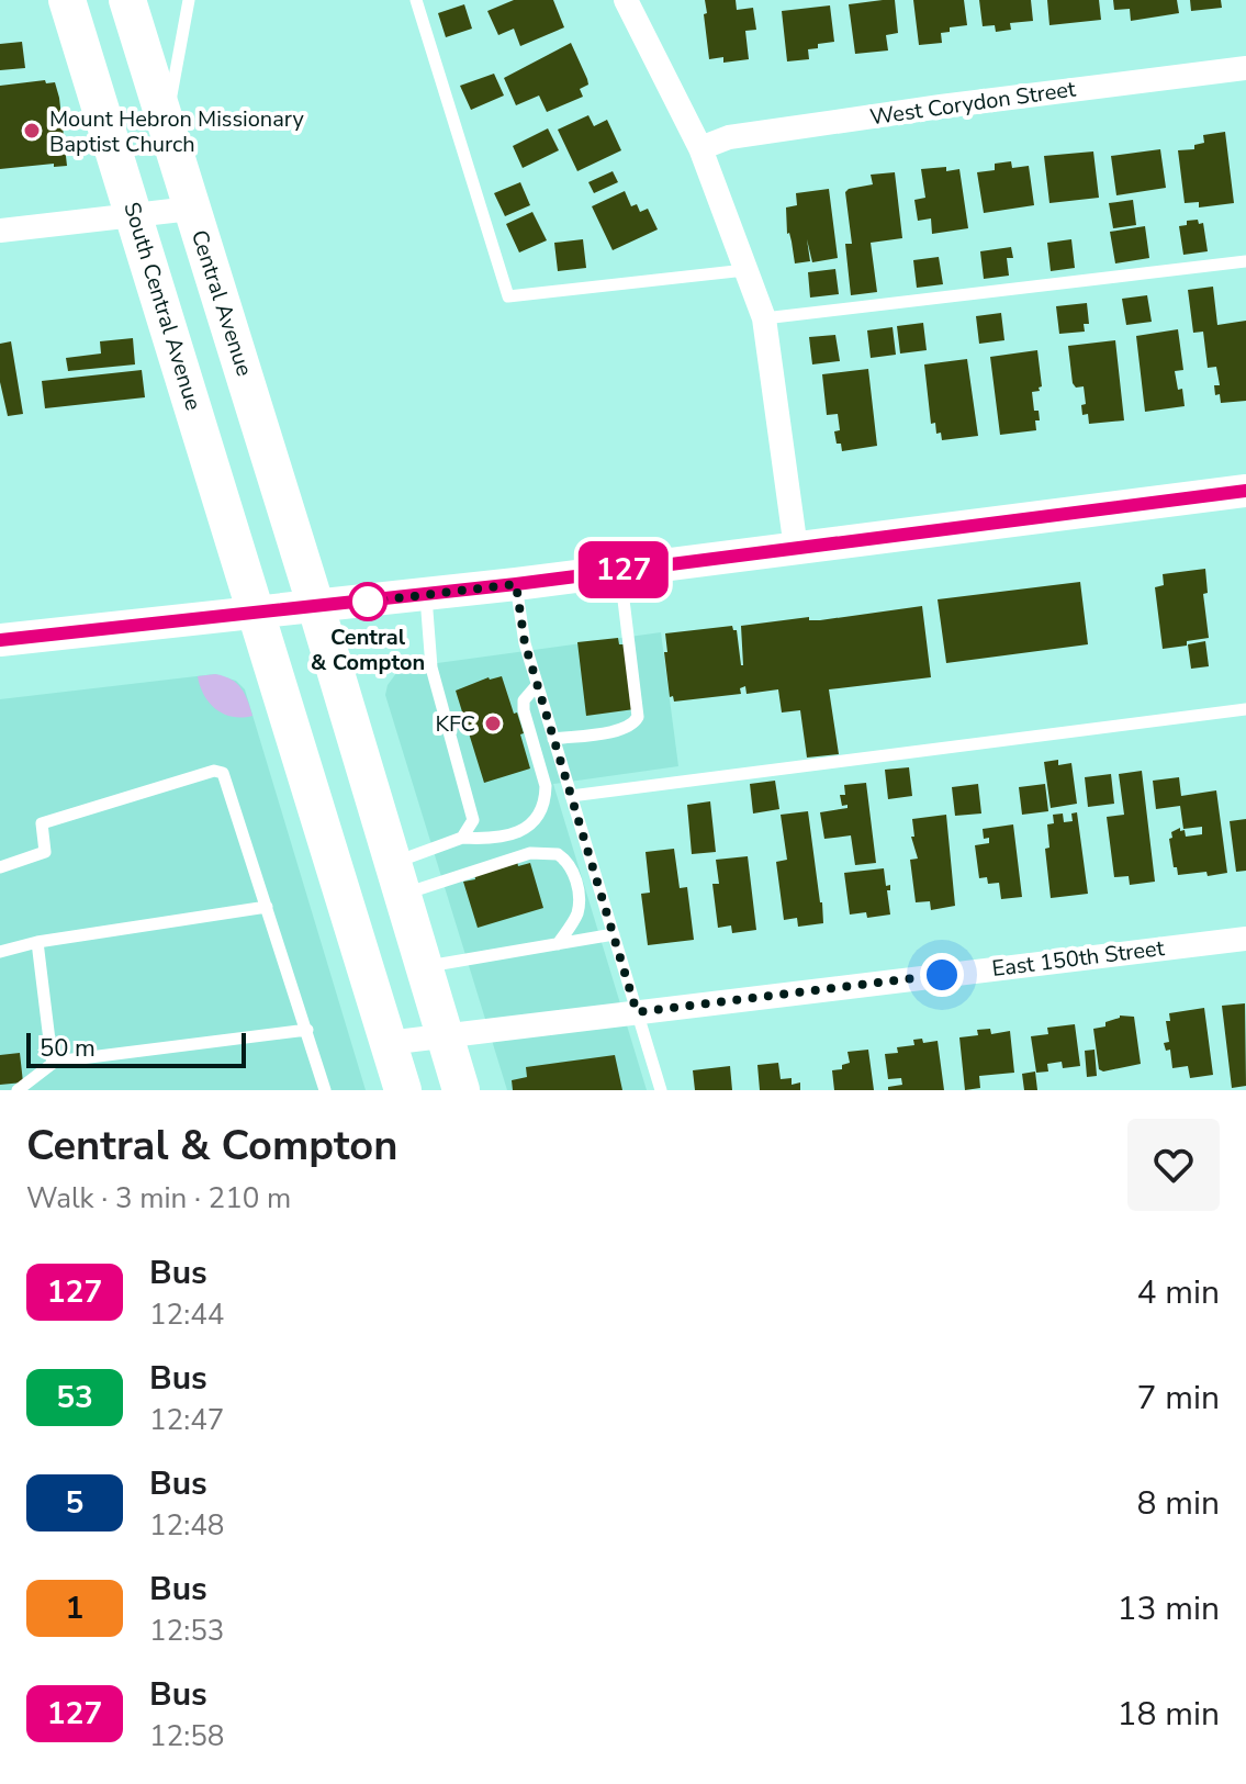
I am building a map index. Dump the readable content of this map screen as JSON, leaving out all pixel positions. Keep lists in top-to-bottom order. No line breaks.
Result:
{"streets":{"main road":["Central Avenue","South Central Avenue"],"street":["West Corydon Street","East 150th Street"]},"places":["Mount Hebron Missionary Baptist Church","Central & Compton","KFC"],"lines":["bus line 127"],"scale_bar":"50 m","page":{"on_map":"127","scale":"50 m","heading":["Central & Compton","Walk · 3 min · 210 m"],"list":[{"mark":"127","name":"Bus","note":"12:44","value":"4 min"},{"mark":"53","name":"Bus","note":"12:47","value":"7 min"},{"mark":"5","name":"Bus","note":"12:48","value":"8 min"},{"mark":"1","name":"Bus","note":"12:53","value":"13 min"},{"mark":"127","name":"Bus","note":"12:58","value":"18 min"}]}}
